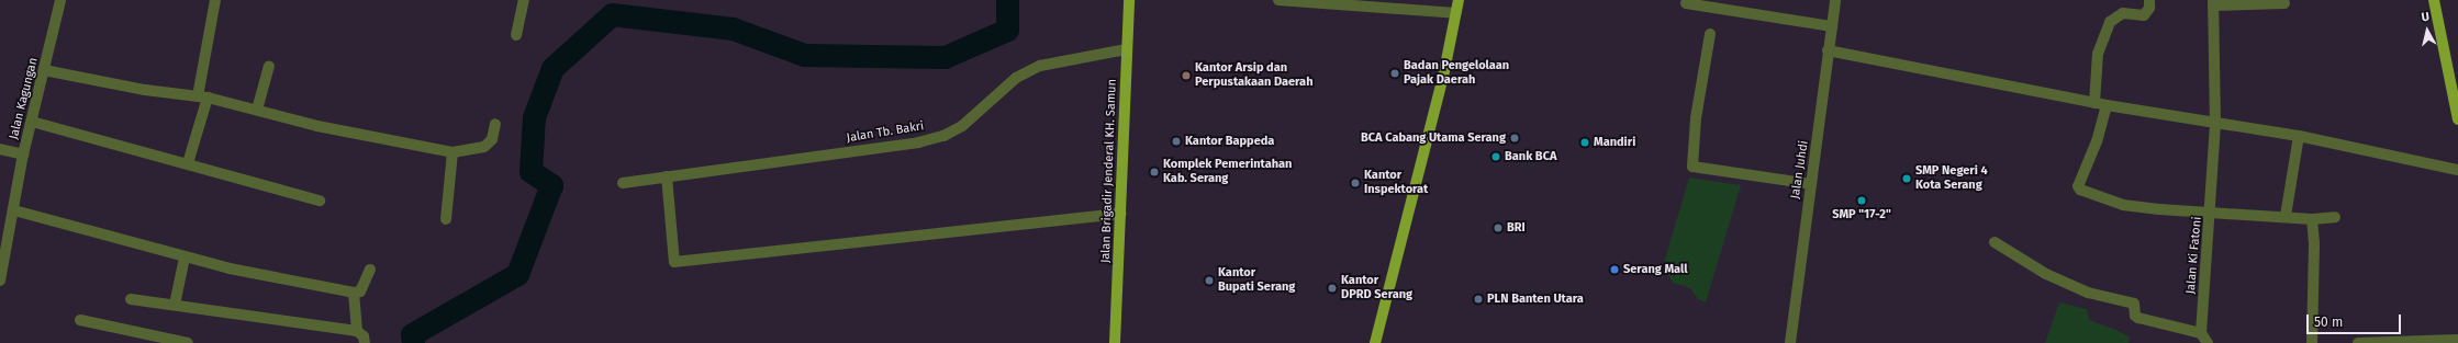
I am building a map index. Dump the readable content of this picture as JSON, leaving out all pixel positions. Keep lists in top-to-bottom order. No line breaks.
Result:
{"streets":{"main road":["Jalan Brigadir Jenderal KH. Samun"],"street":["Jalan Kagungan","Jalan Tb. Bakri","Jalan Juhdi","Jalan Ki Fatoni"]},"crossings":[["Jalan Tb. Bakri","Jalan Brigadir Jenderal KH. Samun"]],"places":["Badan Pengelolaan Pajak Daerah","Kantor Arsip dan Perpustakaan Daerah","BCA Cabang Utama Serang","Kantor Bappeda","Mandiri","Bank BCA","Komplek Pemerintahan Kab. Serang","SMP Negeri 4 Kota Serang","Kantor Inspektorat","SMP \"17-2\"","BRI","Serang Mall","Kantor Bupati Serang","Kantor DPRD Serang","PLN Banten Utara"],"scale_bar":"50 m","north":"top"}
